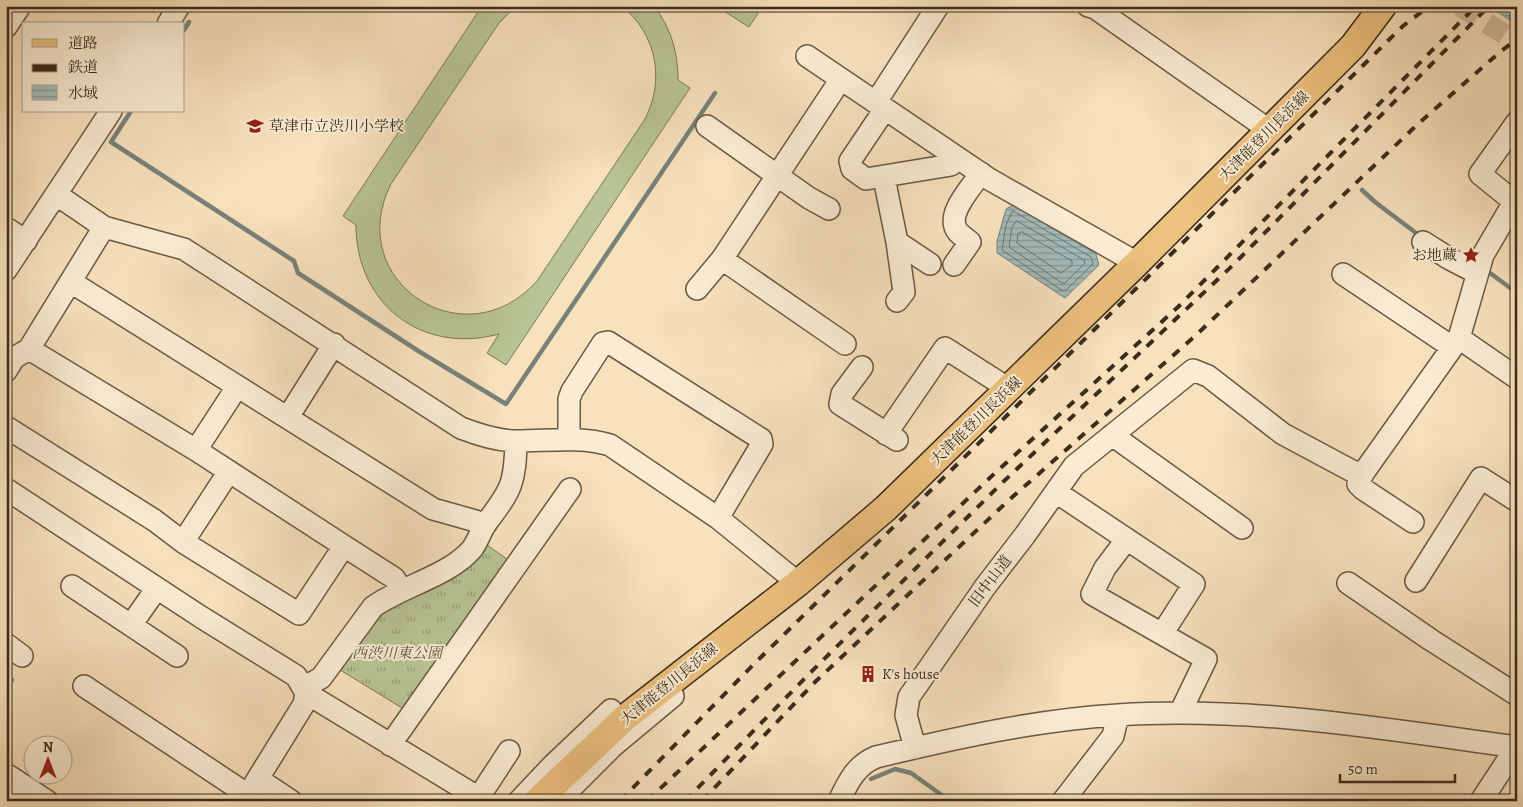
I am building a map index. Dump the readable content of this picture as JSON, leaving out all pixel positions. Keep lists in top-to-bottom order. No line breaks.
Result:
{"streets":{"main road":["大津能登川長浜線"],"street":["旧中山道"]},"parks":["西渋川東公園"],"places":{"school or university":["草津市立渋川小学校"],"place":["お地蔵"],"building":["K's house"]},"legend":["道路","鉄道","水域"],"scale_bar":"50 m","north":"top"}
